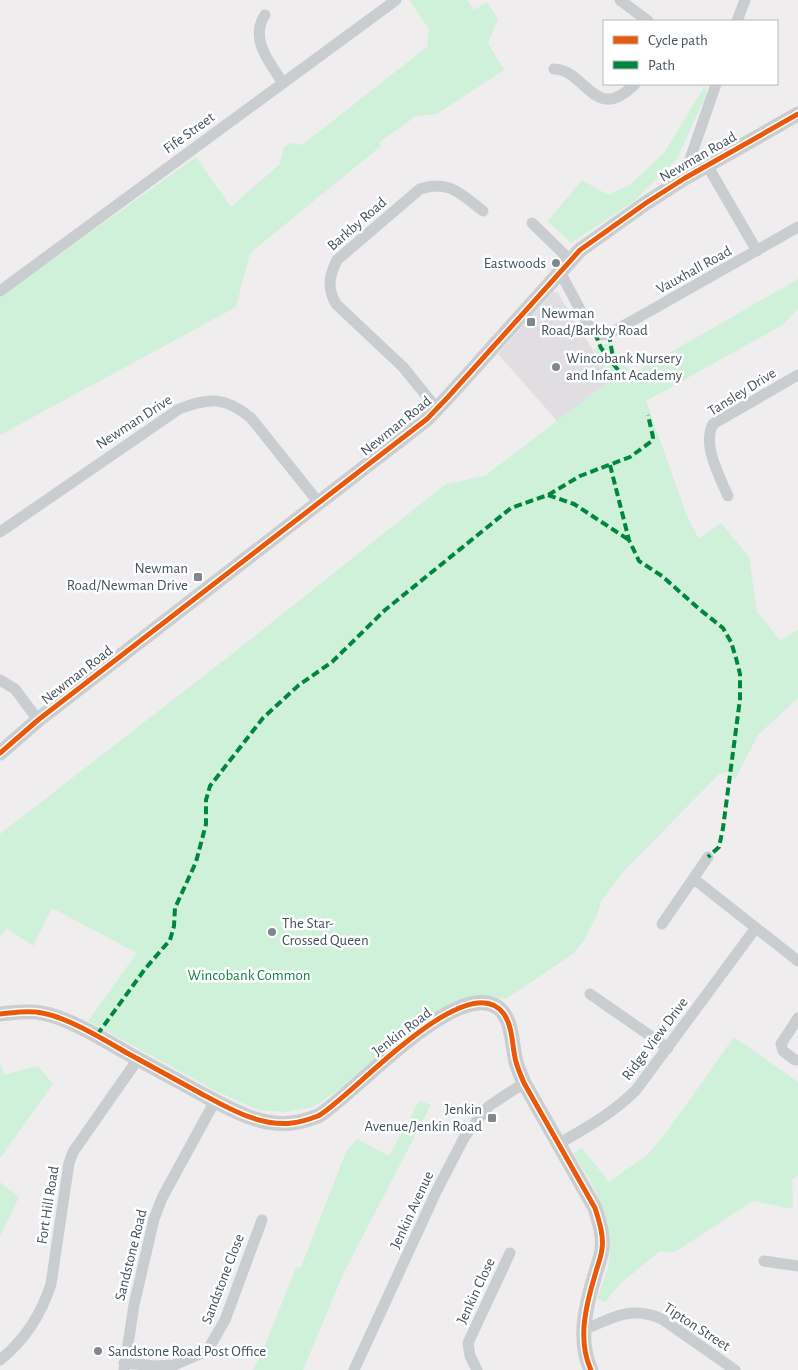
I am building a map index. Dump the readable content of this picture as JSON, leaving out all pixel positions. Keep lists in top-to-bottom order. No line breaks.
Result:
{"streets":{"street":["Fife Street","Newman Road","Barkby Road","Vauxhall Road","Tansley Drive","Newman Drive","Jenkin Road","Ridge View Drive","Fort Hill Road","Jenkin Avenue","Sandstone Road","Sandstone Close","Jenkin Close","Tipton Street"]},"crossings":[["Newman Road","Barkby Road"],["Newman Road","Vauxhall Road"],["Newman Road","Newman Drive"],["Jenkin Road","Ridge View Drive"],["Jenkin Road","Fort Hill Road"],["Jenkin Road","Jenkin Avenue"],["Jenkin Road","Sandstone Road"],["Jenkin Road","Tipton Street"],["Sandstone Road","Sandstone Close"]],"parks":["Wincobank Common"],"places":{"other":["Eastwoods","Wincobank Nursery and Infant Academy","The Star- Crossed Queen","Sandstone Road Post Office"],"transit":["Newman Road/Barkby Road","Newman Road/Newman Drive","Jenkin Avenue/Jenkin Road"]},"legend":["Cycle path","Path"]}
